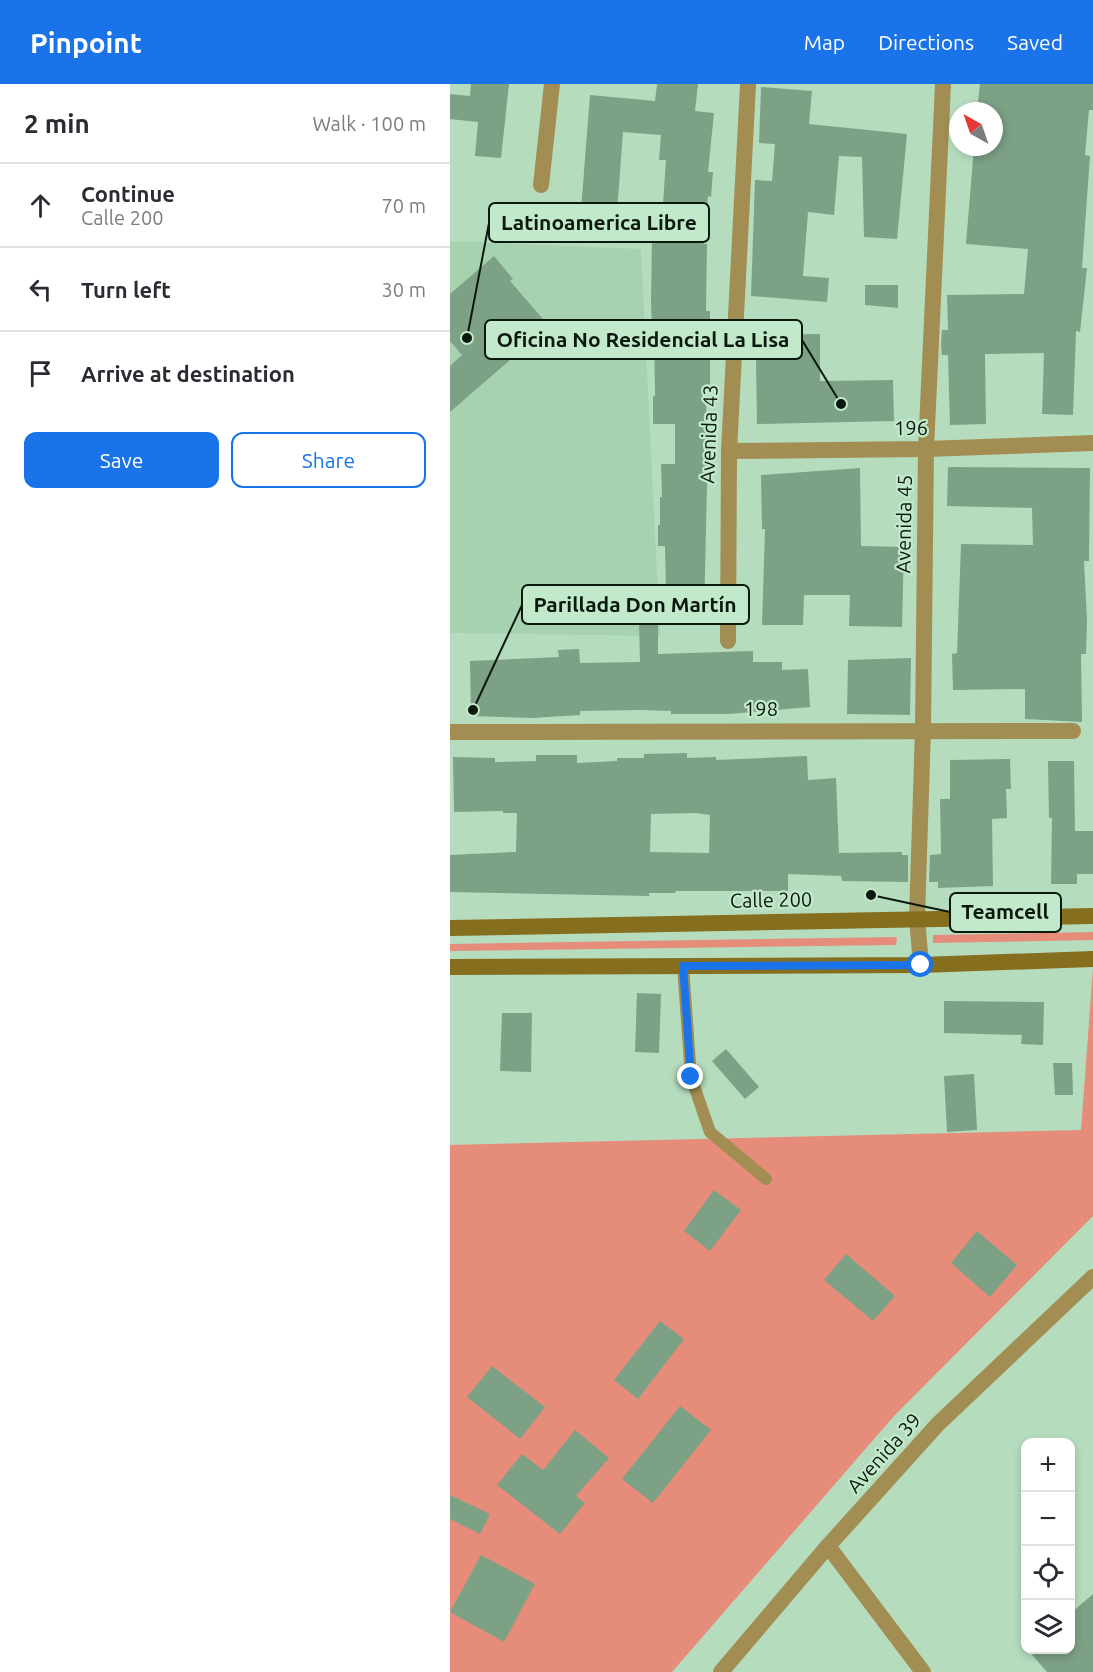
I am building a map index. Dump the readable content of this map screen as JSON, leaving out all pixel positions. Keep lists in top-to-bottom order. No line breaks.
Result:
{"streets":{"main road":["Calle 200"],"street":["196","Avenida 43","Avenida 45","198","Avenida 39"]},"crossings":[["196","Avenida 43"],["196","Avenida 45"],["Avenida 45","198"],["Avenida 45","Calle 200"]],"places":["Latinoamerica Libre","Oficina No Residencial La Lisa","Parillada Don Martín","Teamcell"],"north":"top left","page":{"header":"Pinpoint","nav":["Map","Directions","Saved"],"heading":["2 min","Walk · 100 m"],"list":[["Continue","Calle 200","70 m"],["Turn left","30 m"],"Arrive at destination"],"buttons":["Save","Share"],"map_buttons":["+","−"]}}
